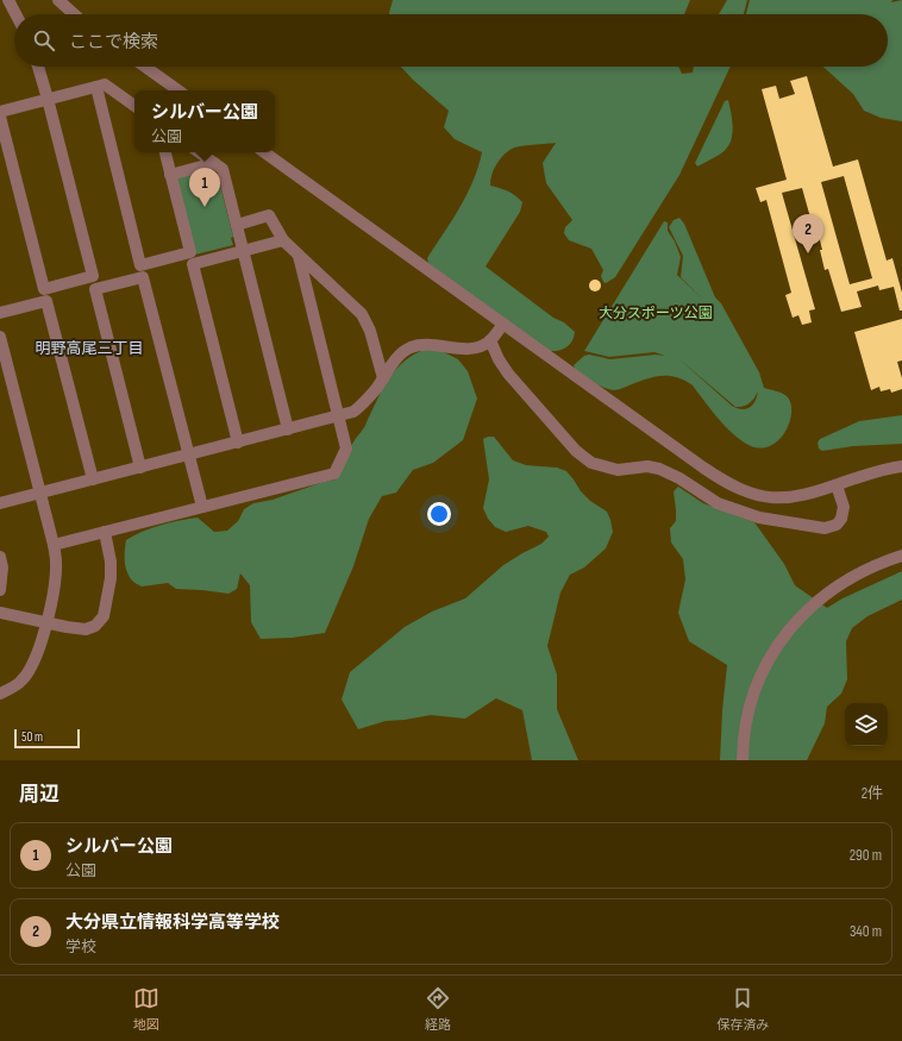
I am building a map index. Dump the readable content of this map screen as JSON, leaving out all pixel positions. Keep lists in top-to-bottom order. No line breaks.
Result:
{"districts":["明野高尾三丁目"],"parks":["大分スポーツ公園"],"scale_bar":"50 m","page":{"search":"ここで検索","popup":["シルバー公園","公園"],"pins":["1","2"],"scale":"50 m","heading":["周辺","2件"],"list":[{"mark":"1","name":"シルバー公園","note":"公園","value":"290 m"},{"mark":"2","name":"大分県立情報科学高等学校","note":"学校","value":"340 m"}],"nav":["地図","経路","保存済み"]}}
